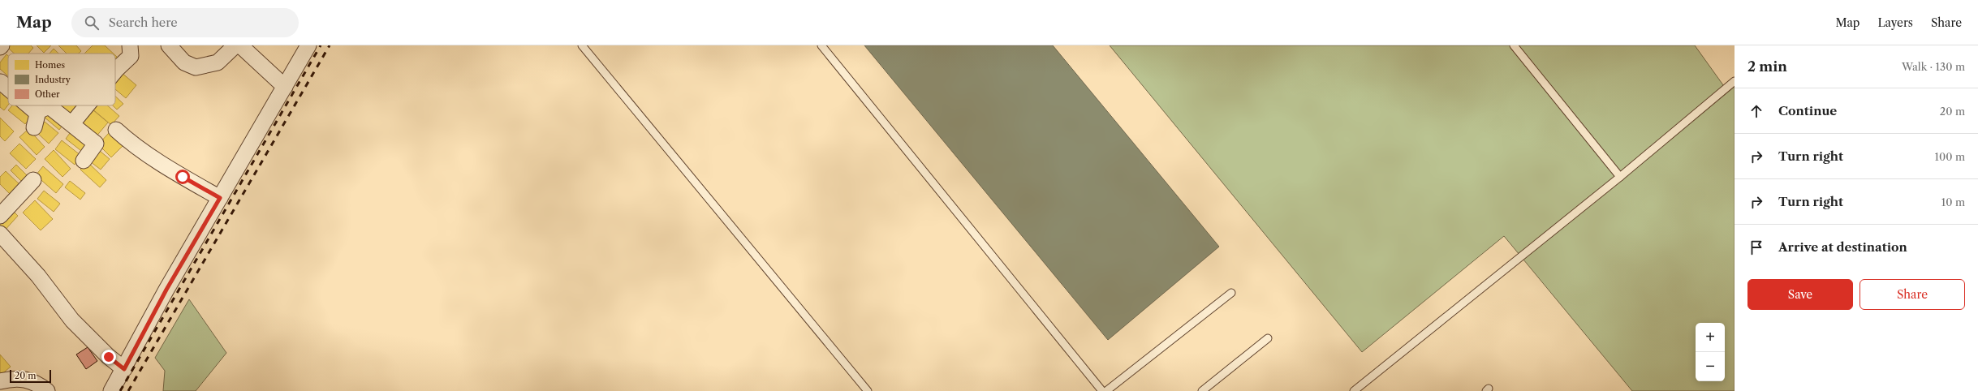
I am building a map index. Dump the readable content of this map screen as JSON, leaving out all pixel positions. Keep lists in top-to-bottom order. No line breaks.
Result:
{"legend":["Homes","Industry","Other"],"scale_bar":"20 m","page":{"header":"Map","search":"Search here","nav":["Map","Layers","Share"],"heading":["2 min","Walk · 130 m"],"list":[["Continue","20 m"],["Turn right","100 m"],["Turn right","10 m"],"Arrive at destination"],"buttons":["Save","Share"],"map_buttons":["+","−"],"scale":"20 m"}}
